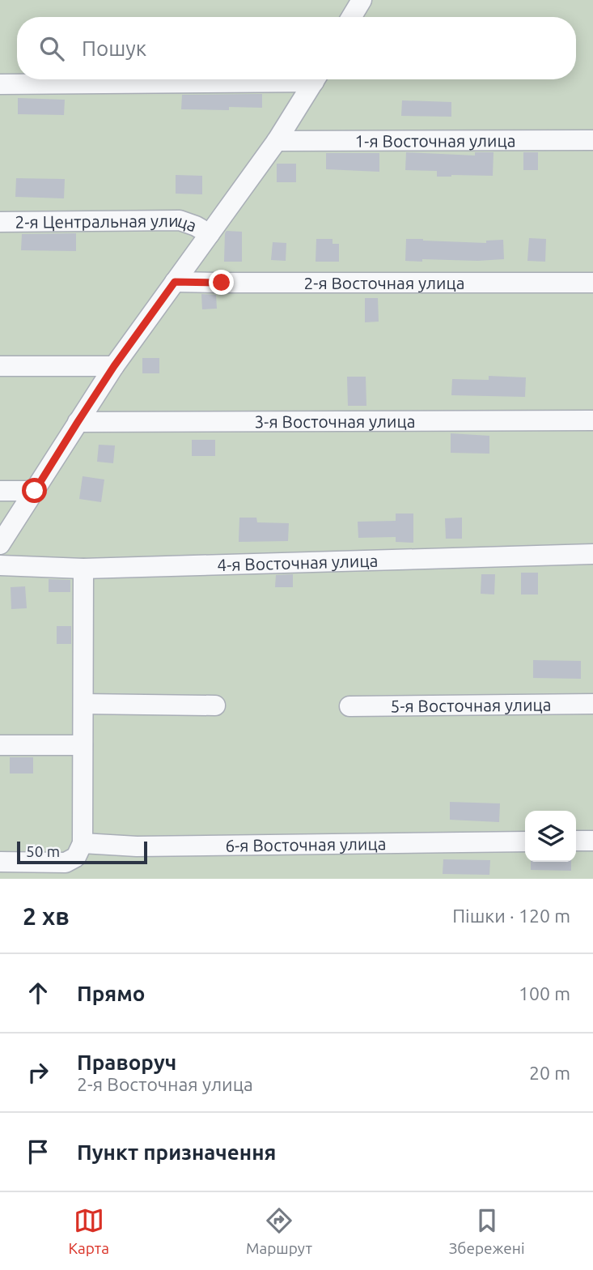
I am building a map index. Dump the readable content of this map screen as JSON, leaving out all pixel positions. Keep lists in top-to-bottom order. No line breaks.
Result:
{"streets":{"street":["1-я Восточная улица","2-я Центральная улица","2-я Восточная улица","3-я Восточная улица","4-я Восточная улица","5-я Восточная улица","6-я Восточная улица"]},"scale_bar":"50 m","page":{"search":"Пошук","scale":"50 m","heading":["2 хв","Пішки · 120 m"],"list":[["Прямо","100 m"],["Праворуч","2-я Восточная улица","20 m"],"Пункт призначення"],"nav":["Карта","Маршрут","Збережені"]}}
